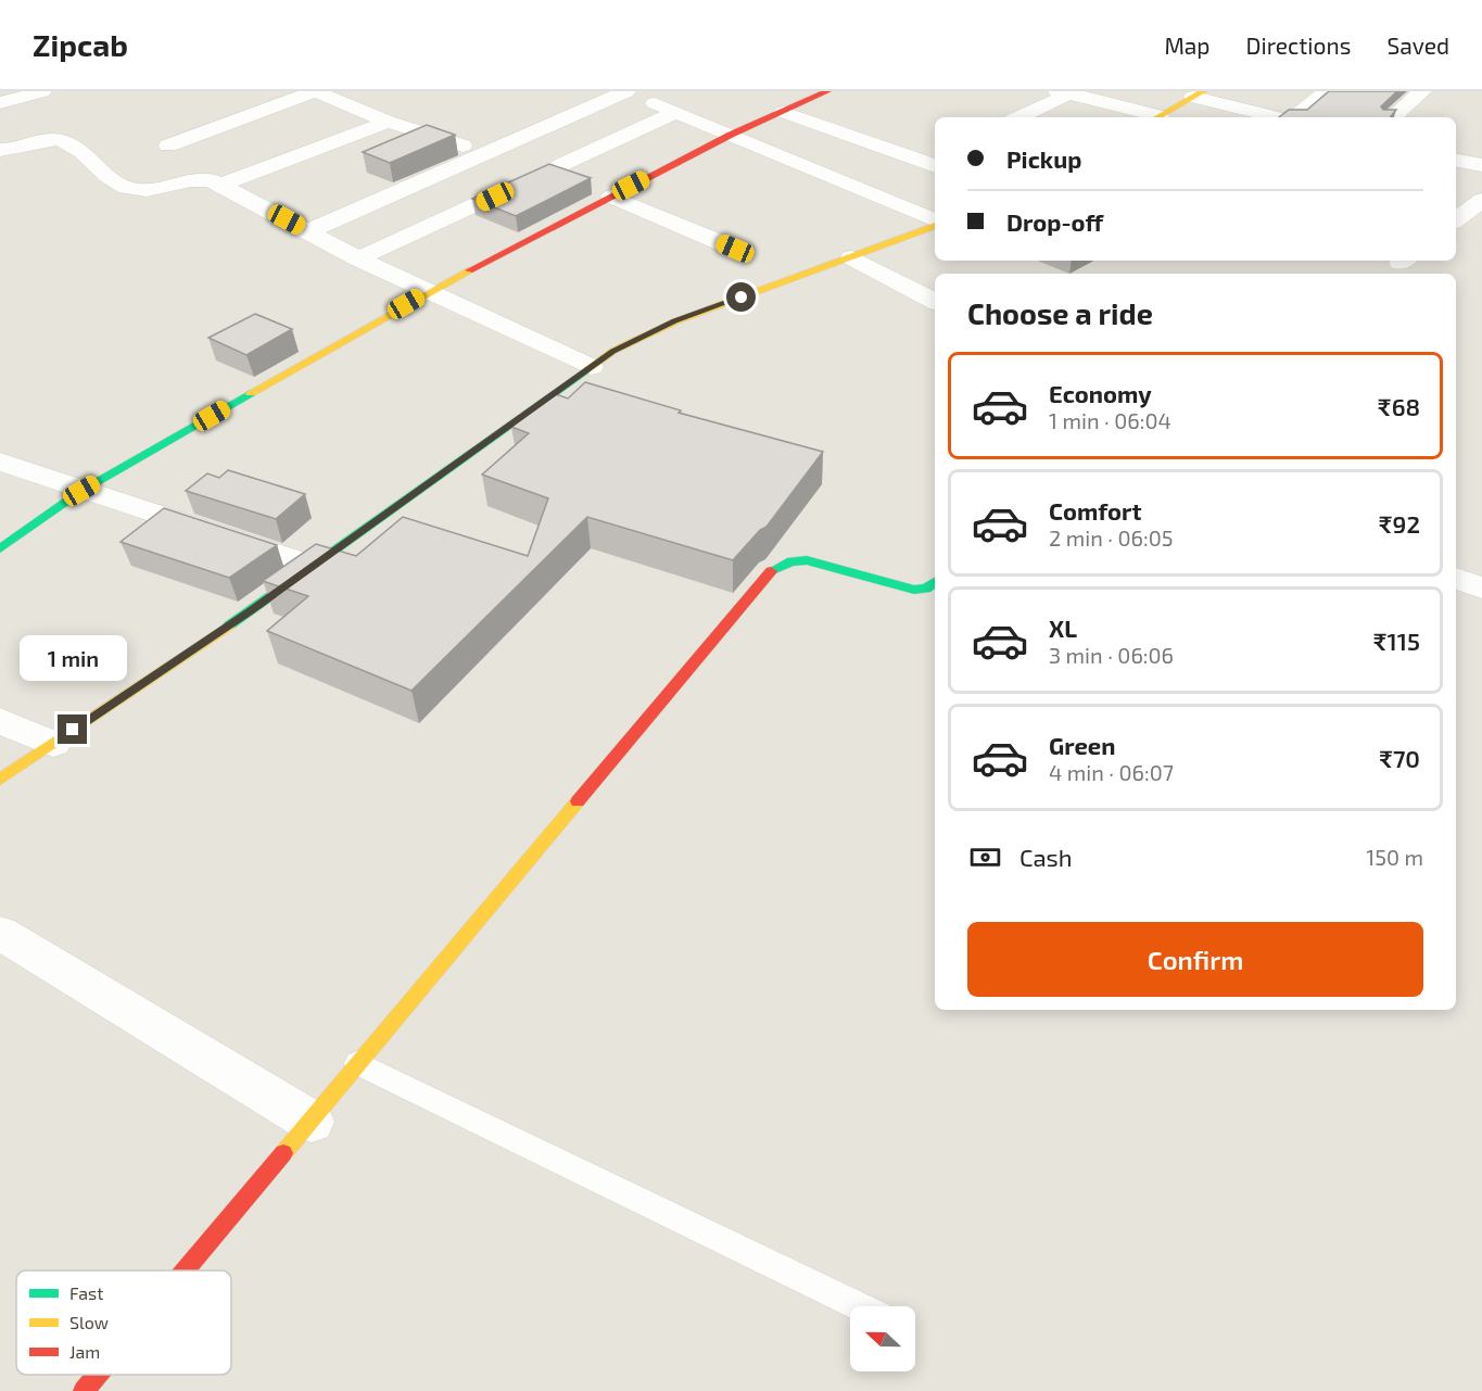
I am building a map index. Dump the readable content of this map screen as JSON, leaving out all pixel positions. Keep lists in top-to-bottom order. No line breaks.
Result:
{"legend":["Fast","Slow","Jam"],"north":"left","page":{"header":"Zipcab","nav":["Map","Directions","Saved"],"banner":["Pickup","Drop-off"],"heading":"Choose a ride","list":[{"name":"Economy","note":"1 min · 06:04","value":"₹68"},{"name":"Comfort","note":"2 min · 06:05","value":"₹92"},{"name":"XL","note":"3 min · 06:06","value":"₹115"},{"name":"Green","note":"4 min · 06:07","value":"₹70"}],"bubble":"1 min","pay":["Cash","150 m"],"buttons":"Confirm"}}
